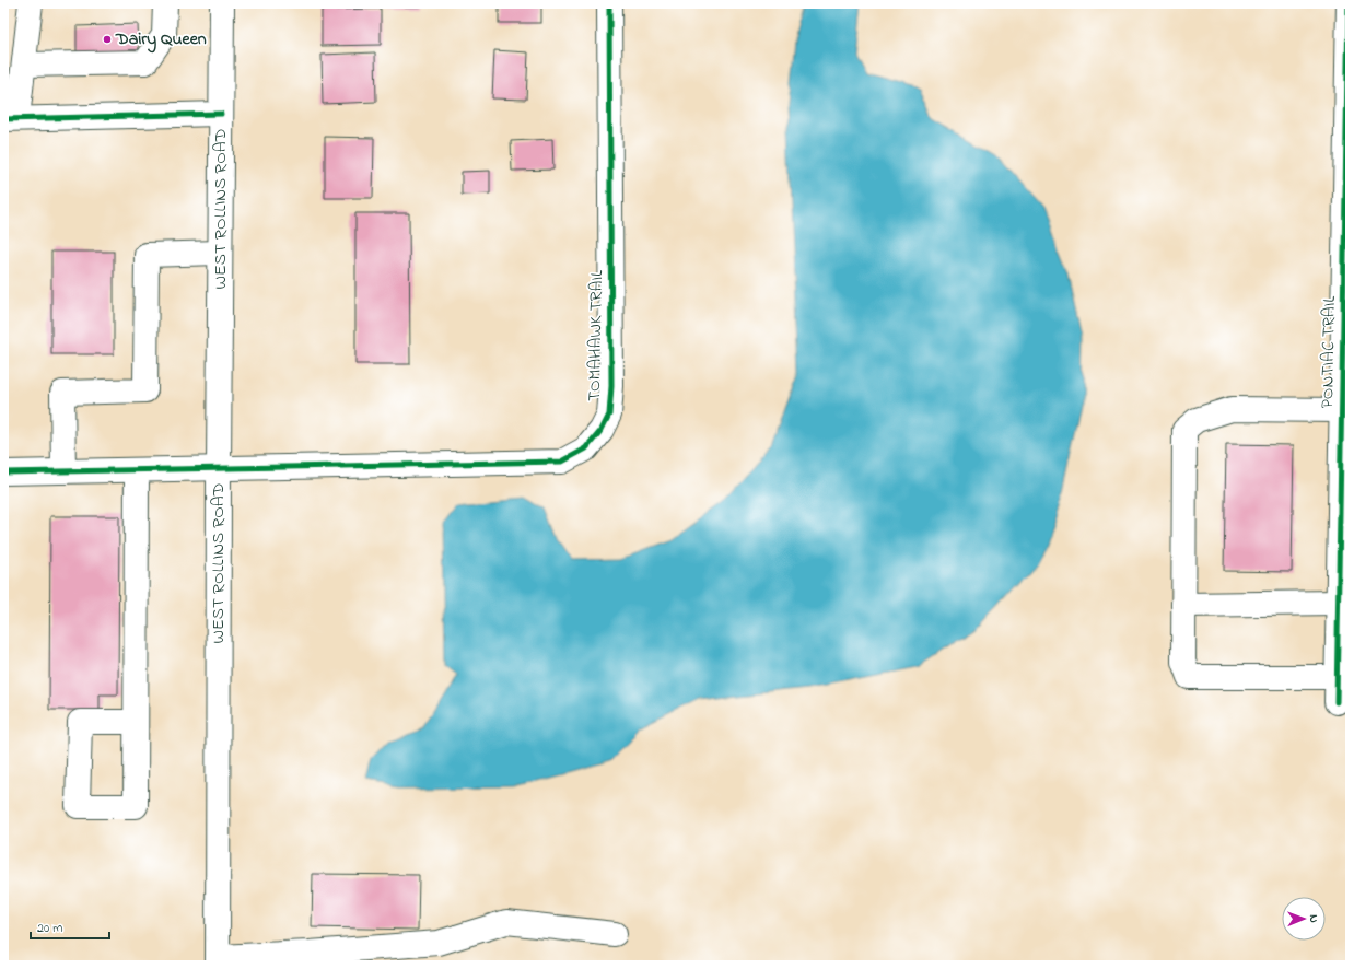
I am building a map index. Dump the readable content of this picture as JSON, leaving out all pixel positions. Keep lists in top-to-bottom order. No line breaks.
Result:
{"streets":{"street":["WEST ROLLINS ROAD","TOMAHAWK TRAIL","PONTIAC TRAIL"]},"crossings":[["WEST ROLLINS ROAD","TOMAHAWK TRAIL"]],"places":["Dairy Queen"],"scale_bar":"20 m","north":"right"}
